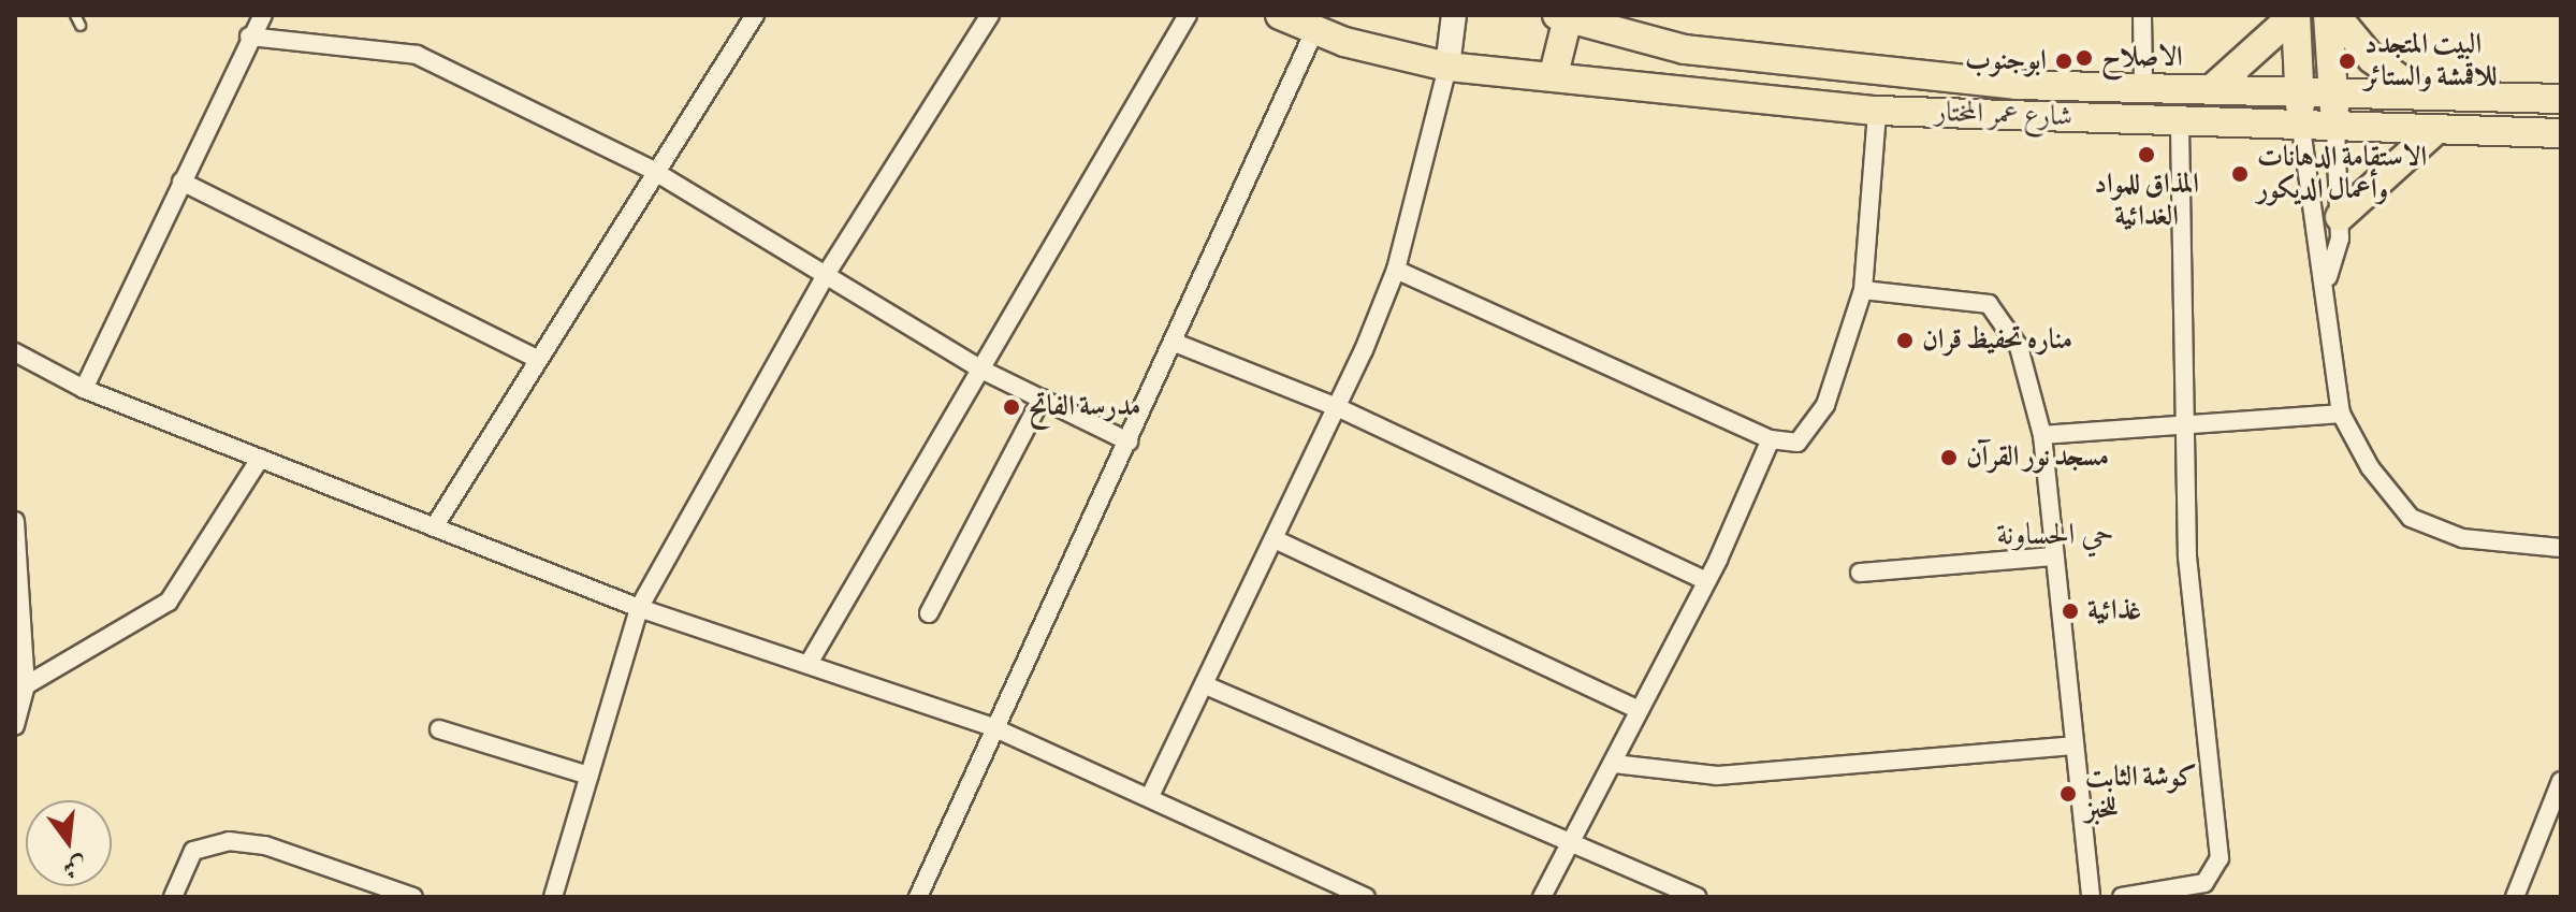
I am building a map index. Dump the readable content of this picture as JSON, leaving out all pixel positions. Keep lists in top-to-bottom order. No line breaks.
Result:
{"streets":{"main road":["شارع عمر المختار"]},"districts":["حي الحساونة"],"places":["الاصلاح","ابوجنوب","البيت المتجدد للاقمشة والستائر","المذاق للمواد الغدائية","الاستقامة الدهانات وأعمال الديكور","مناره تحفيظ قران","مدرسة الفاتح","مسجد نور القرآن","غذائية","كوشة الثابت للخبز"],"north":"bottom"}
